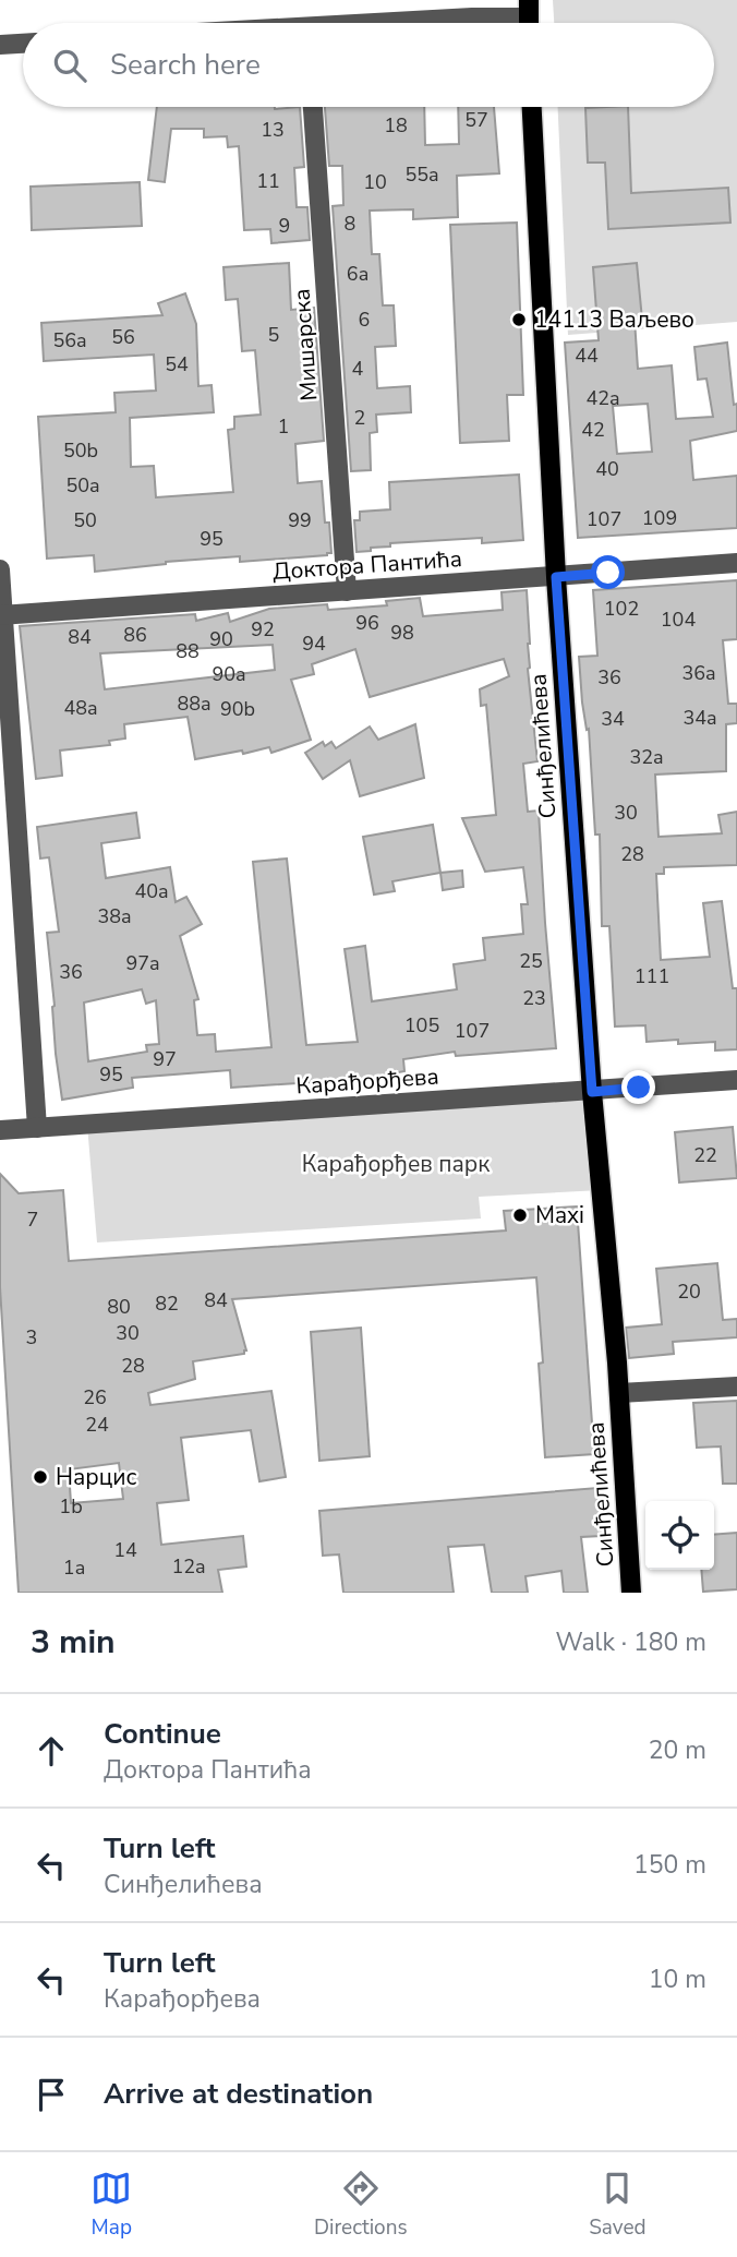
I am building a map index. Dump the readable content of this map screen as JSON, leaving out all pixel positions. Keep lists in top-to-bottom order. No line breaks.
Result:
{"streets":{"main road":["Синђелићева"],"street":["Мишарска","Доктора Пантића","Карађорђева"]},"crossings":[["Мишарска","Доктора Пантића"],["Доктора Пантића","Синђелићева"],["Синђелићева","Карађорђева"]],"parks":["Карађорђев парк"],"places":["14113 Ваљево","Maxi","Нарцис"],"house_numbers":["57","18","13","55a","11","10","8","9","6a","6","5","56","56a","44","54","4","42a","2","1","42","50b","40","50a","109","107","50","99","95","102","104","96","92","98","86","84","90","94","88","36a","90a","36","88a","48a","90b","34a","34","32a","30","28","40a","38a","25","97a","36","111","23","105","107","97","95","22","7","20","84","82","80","30","3","28","26","24","1b","14","12a","1a"],"page":{"search":"Search here","heading":["3 min","Walk · 180 m"],"list":[["Continue","Доктора Пантића","20 m"],["Turn left","Синђелићева","150 m"],["Turn left","Карађорђева","10 m"],"Arrive at destination"],"nav":["Map","Directions","Saved"]}}
